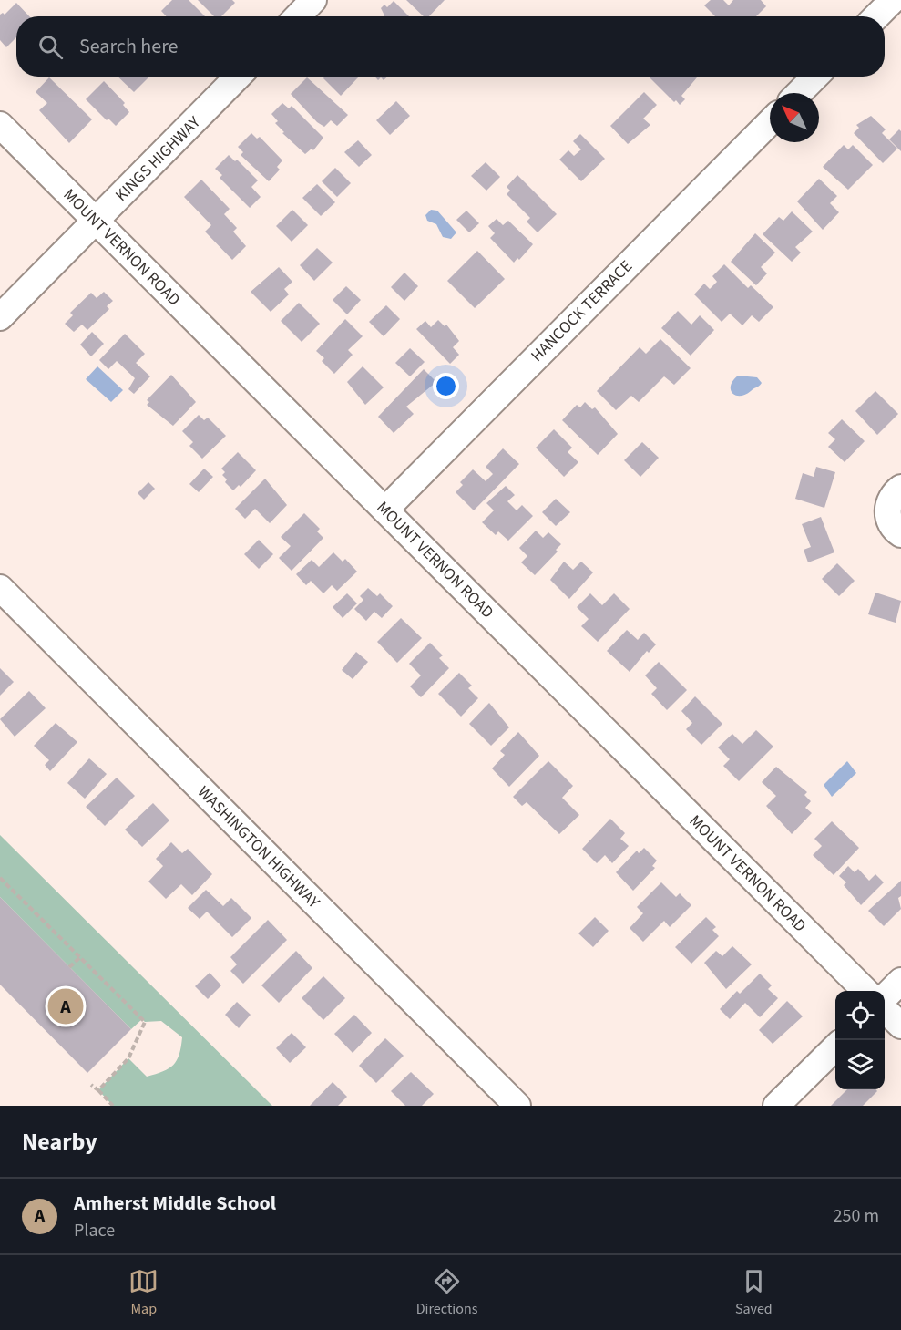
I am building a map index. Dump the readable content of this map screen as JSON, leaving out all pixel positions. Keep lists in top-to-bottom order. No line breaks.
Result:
{"streets":{"street":["KINGS HIGHWAY","MOUNT VERNON ROAD","HANCOCK TERRACE","WASHINGTON HIGHWAY"]},"crossings":[["KINGS HIGHWAY","MOUNT VERNON ROAD"],["MOUNT VERNON ROAD","HANCOCK TERRACE"]],"north":"top left","page":{"search":"Search here","pins":"A","heading":"Nearby","list":[{"mark":"A","name":"Amherst Middle School","note":"Place","value":"250 m"}],"nav":["Map","Directions","Saved"]}}
